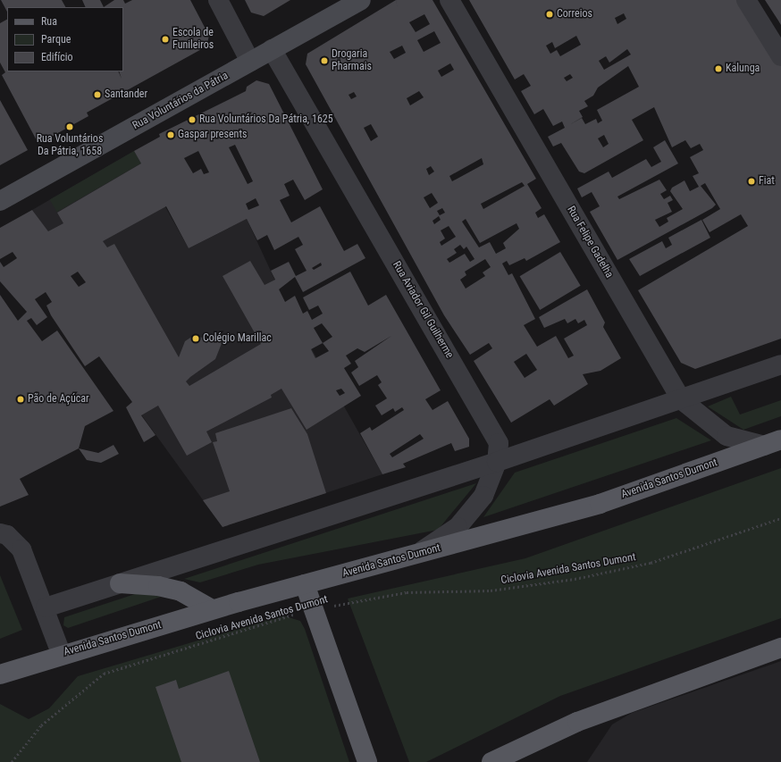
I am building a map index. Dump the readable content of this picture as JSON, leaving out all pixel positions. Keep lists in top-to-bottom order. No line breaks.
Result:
{"streets":{"main road":["Rua Voluntários da Pátria","Avenida Santos Dumont"],"street":["Rua Felipe Gadelha","Rua Aviador Gil Guilherme"],"path":["Ciclovia Avenida Santos Dumont"]},"crossings":[["Rua Voluntários da Pátria","Rua Aviador Gil Guilherme"],["Rua Felipe Gadelha","Avenida Santos Dumont"],["Rua Aviador Gil Guilherme","Avenida Santos Dumont"]],"places":["Correios","Escola de Funileiros","Drogaria Pharmais","Kalunga","Santander","Rua Voluntários Da Pátria, 1625","Rua Voluntários Da Pátria, 1658","Gaspar presents","Fiat","Colégio Marillac","Pão de Açúcar"],"legend":["Rua","Parque","Edifício"]}
